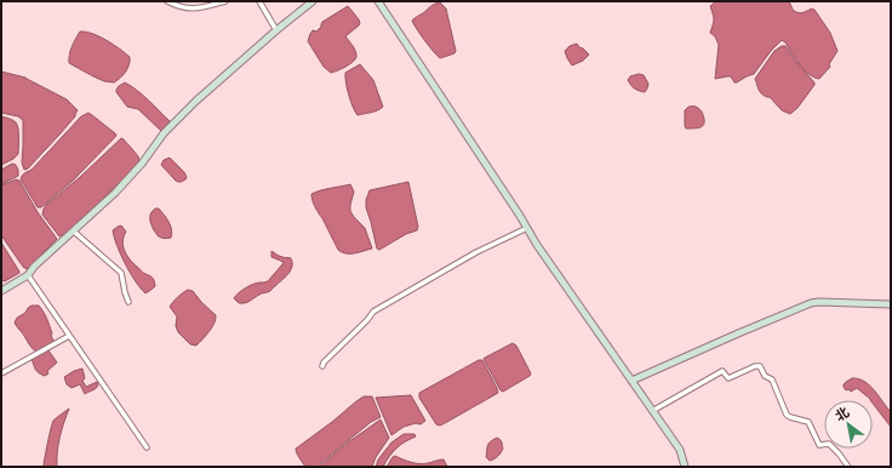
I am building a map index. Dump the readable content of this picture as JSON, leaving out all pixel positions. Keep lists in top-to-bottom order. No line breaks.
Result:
{"north":"top left"}
